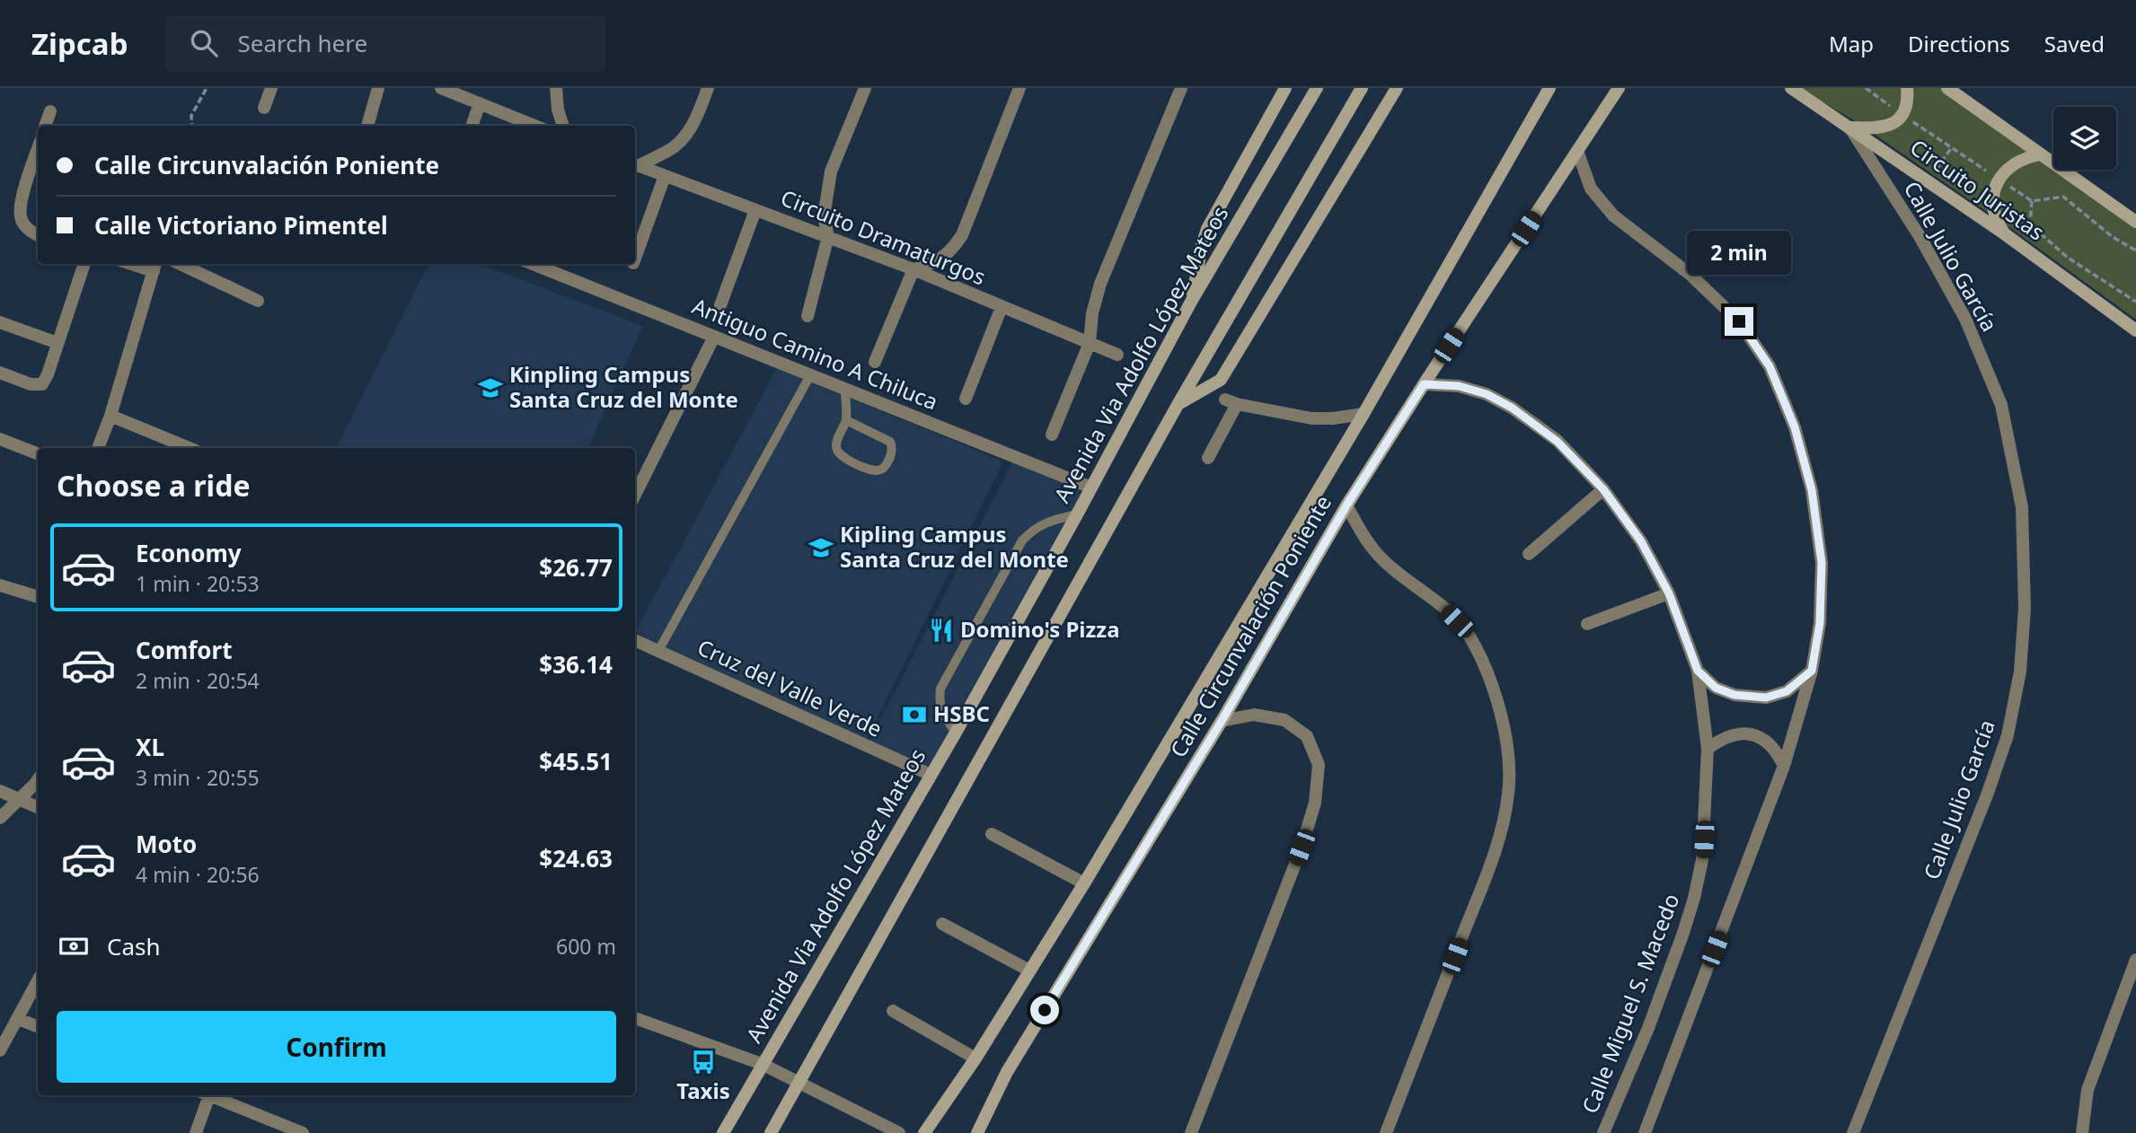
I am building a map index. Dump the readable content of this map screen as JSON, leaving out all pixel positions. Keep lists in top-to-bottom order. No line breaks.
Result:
{"streets":{"main road":["Circuito Juristas","Avenida Via Adolfo López Mateos","Calle Circunvalación Poniente"],"street":["Circuito Dramaturgos","Calle Julio García","Antiguo Camino A Chiluca","Cruz del Valle Verde","Calle Miguel S. Macedo"]},"crossings":[["Circuito Juristas","Calle Julio García"],["Antiguo Camino A Chiluca","Avenida Via Adolfo López Mateos"],["Avenida Via Adolfo López Mateos","Cruz del Valle Verde"],["Calle Circunvalación Poniente","Calle Miguel S. Macedo"]],"places":{"school or university":["Kinpling Campus Santa Cruz del Monte","Kipling Campus Santa Cruz del Monte"],"restaurant":["Domino's Pizza"],"bank":["HSBC"],"bus stop":["Taxis"]},"page":{"header":"Zipcab","search":"Search here","nav":["Map","Directions","Saved"],"banner":["Calle Circunvalación Poniente","Calle Victoriano Pimentel"],"bubble":"2 min","heading":"Choose a ride","list":[{"name":"Economy","note":"1 min · 20:53","value":"$26.77"},{"name":"Comfort","note":"2 min · 20:54","value":"$36.14"},{"name":"XL","note":"3 min · 20:55","value":"$45.51"},{"name":"Moto","note":"4 min · 20:56","value":"$24.63"}],"pay":["Cash","600 m"],"buttons":"Confirm"}}
